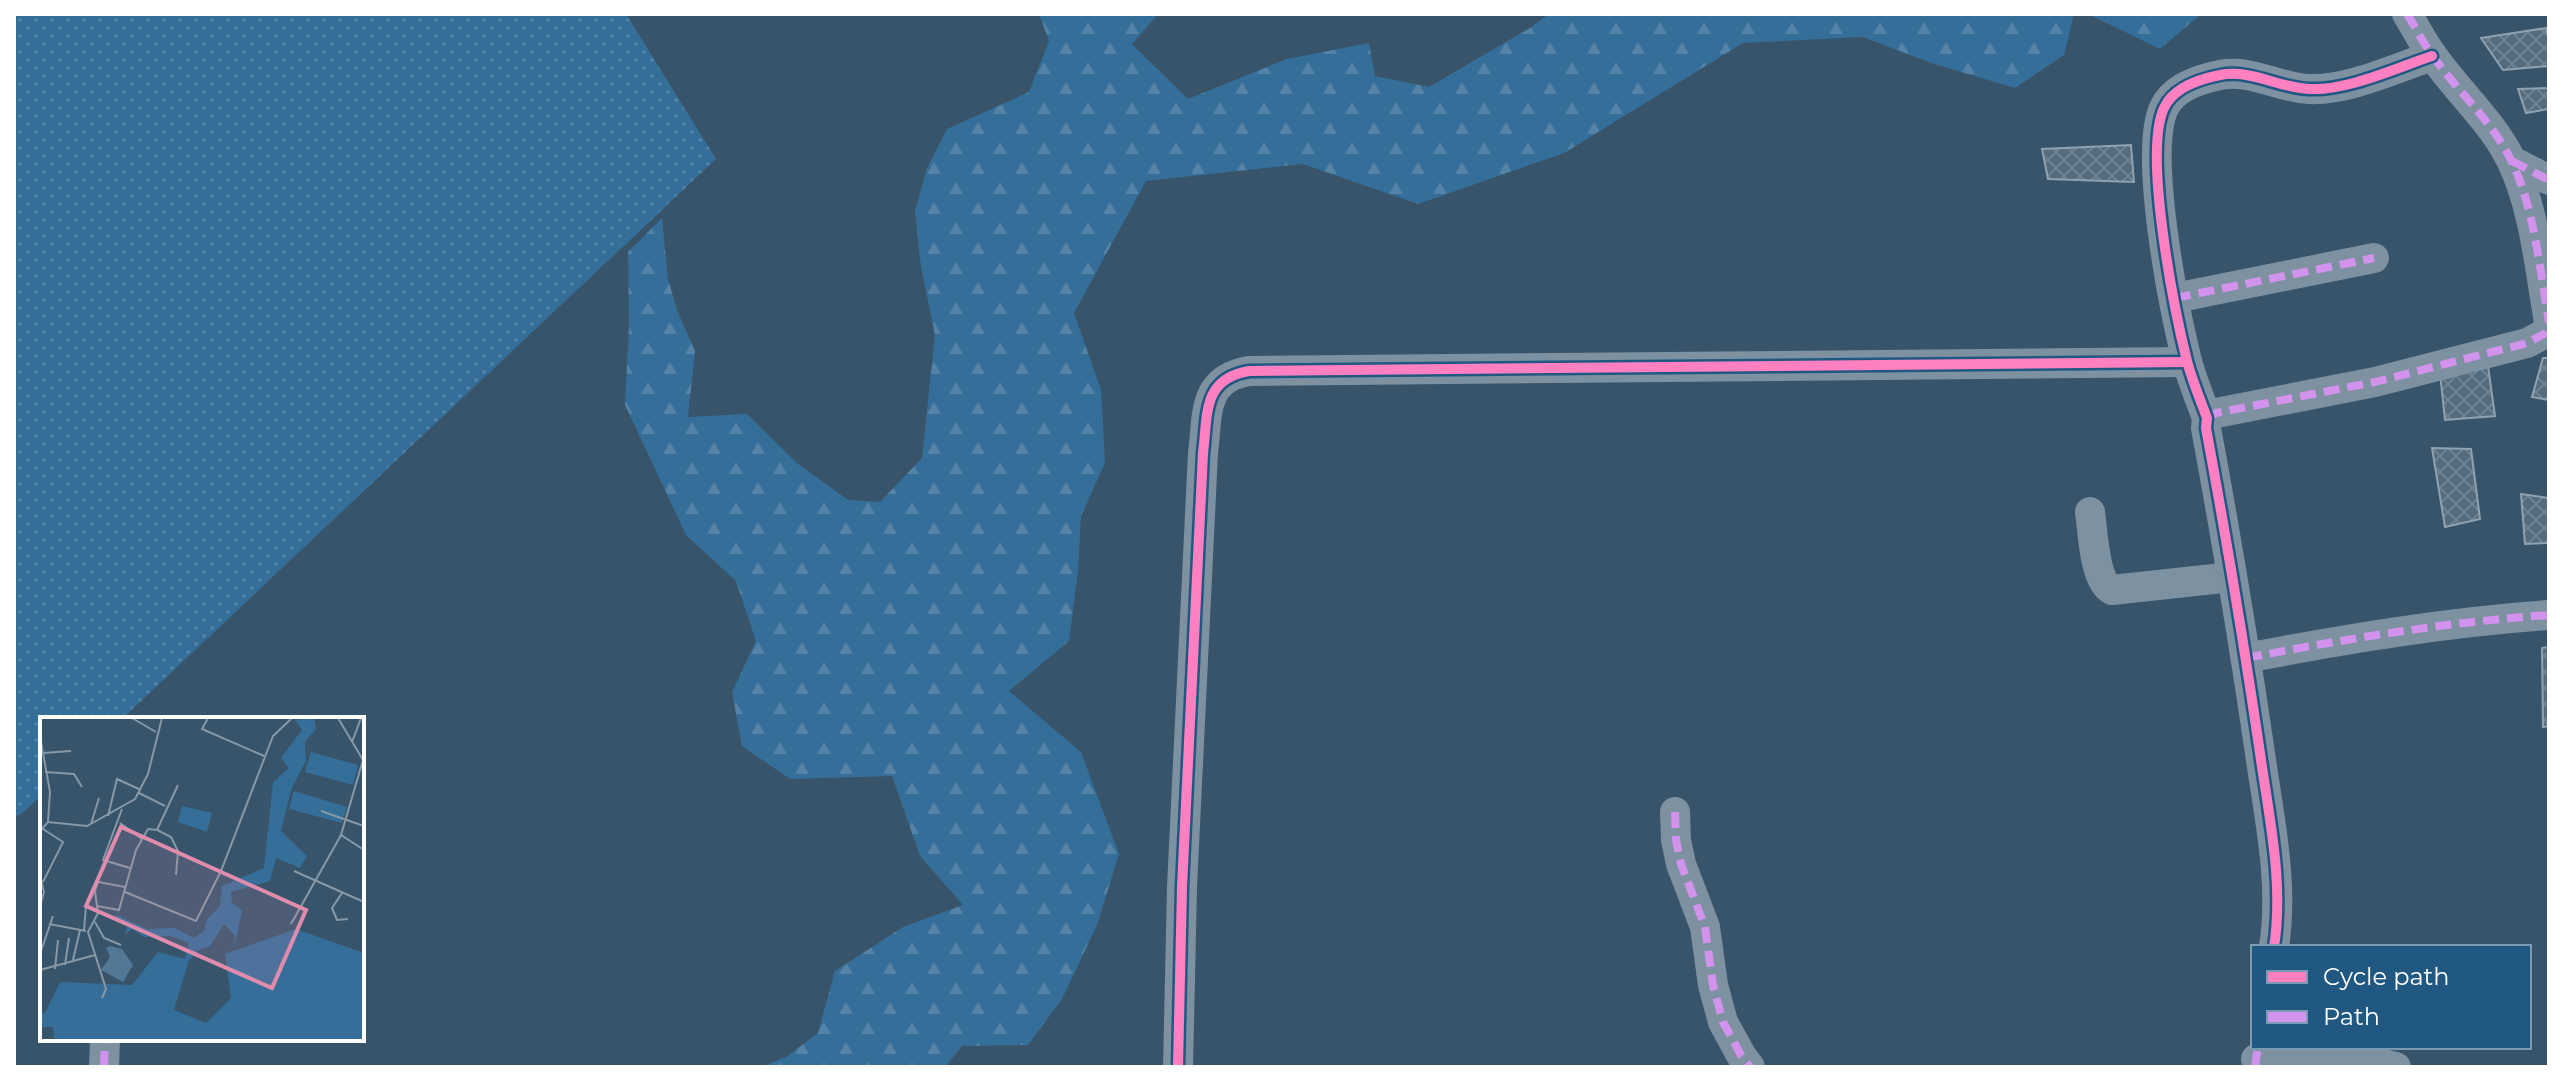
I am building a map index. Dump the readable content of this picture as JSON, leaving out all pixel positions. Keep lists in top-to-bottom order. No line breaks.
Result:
{"legend":["Cycle path","Path"]}
